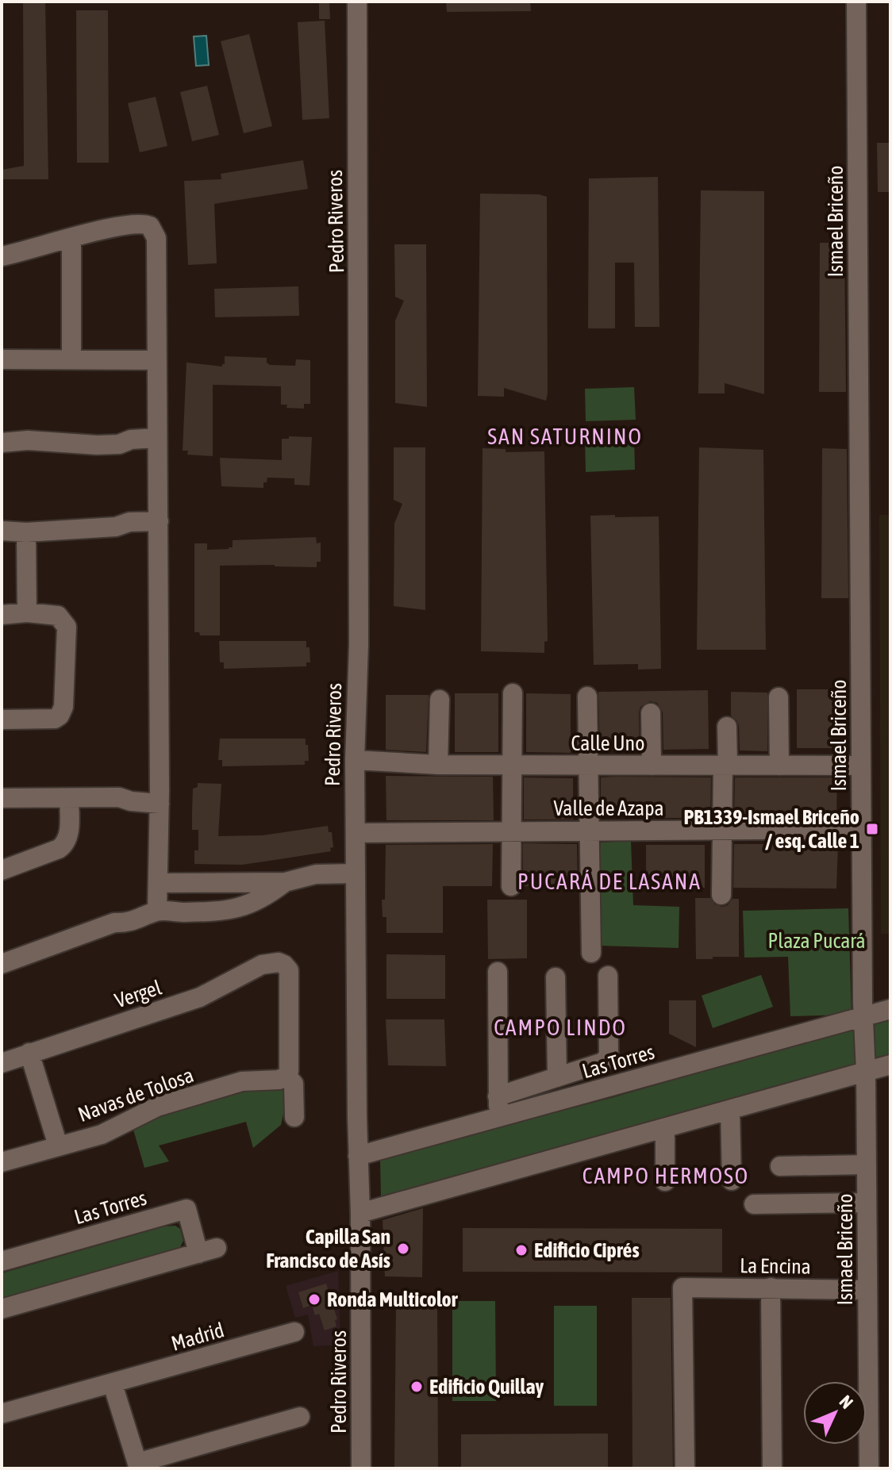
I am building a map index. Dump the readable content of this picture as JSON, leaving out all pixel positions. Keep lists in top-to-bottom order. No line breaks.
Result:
{"streets":{"street":["Pedro Riveros","Ismael Briceño","Calle Uno","Valle de Azapa","Vergel","Las Torres","Navas de Tolosa","La Encina","Madrid"]},"crossings":[["Pedro Riveros","Calle Uno"],["Pedro Riveros","Valle de Azapa"],["Pedro Riveros","Las Torres"],["Ismael Briceño","Calle Uno"],["Ismael Briceño","Valle de Azapa"],["Ismael Briceño","Las Torres"],["Ismael Briceño","La Encina"],["Vergel","Navas de Tolosa"]],"districts":["SAN SATURNINO","PUCARÁ DE LASANA","CAMPO LINDO","CAMPO HERMOSO"],"parks":["Plaza Pucará"],"places":{"transit":["PB1339-Ismael Briceño / esq. Calle 1"],"other":["Capilla San Francisco de Asís","Edificio Ciprés","Ronda Multicolor","Edificio Quillay"]},"north":"top right"}
